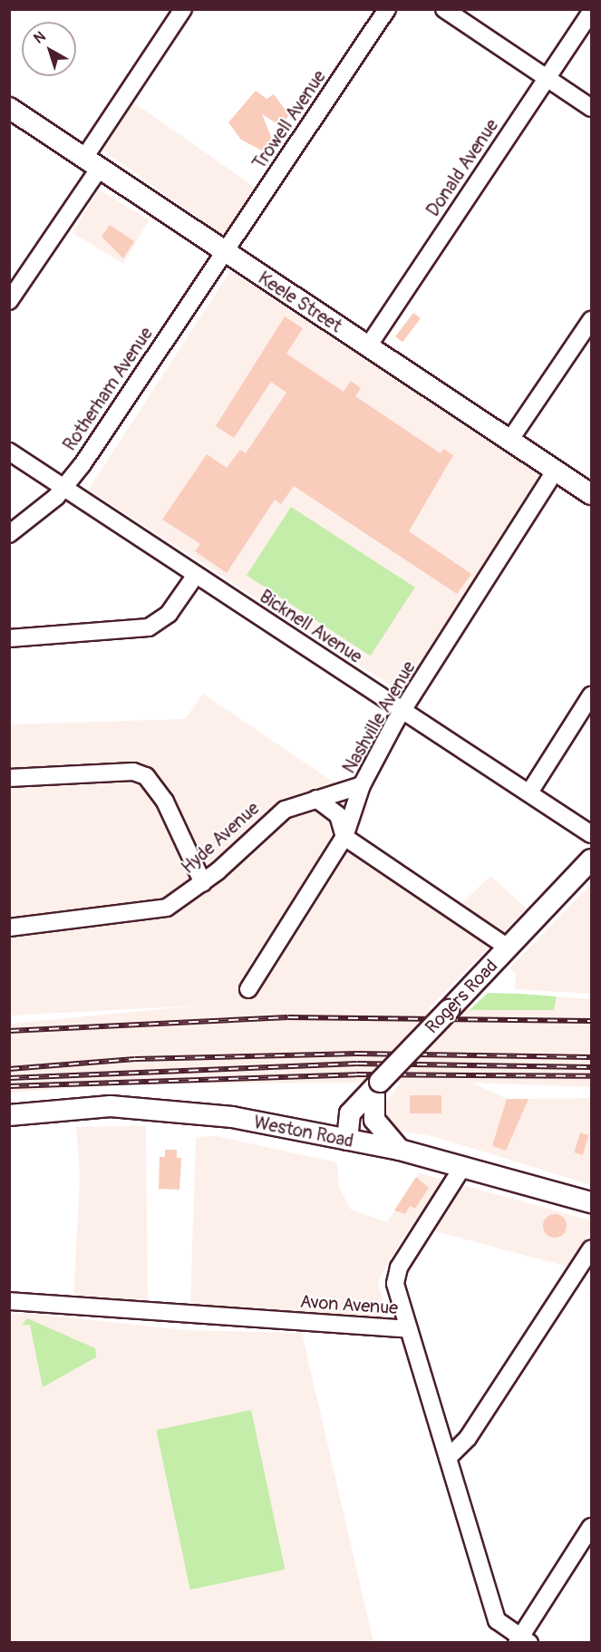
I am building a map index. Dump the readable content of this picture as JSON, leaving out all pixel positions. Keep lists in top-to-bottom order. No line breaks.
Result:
{"streets":{"main road":["Keele Street","Rogers Road","Weston Road"],"street":["Trowell Avenue","Donald Avenue","Rotherham Avenue","Bicknell Avenue","Nashville Avenue","Hyde Avenue","Avon Avenue"]},"crossings":[["Trowell Avenue","Keele Street"],["Trowell Avenue","Rotherham Avenue"],["Donald Avenue","Keele Street"],["Keele Street","Rotherham Avenue"],["Keele Street","Nashville Avenue"],["Rotherham Avenue","Bicknell Avenue"],["Bicknell Avenue","Nashville Avenue"],["Nashville Avenue","Hyde Avenue"],["Rogers Road","Weston Road"]],"north":"top left"}
